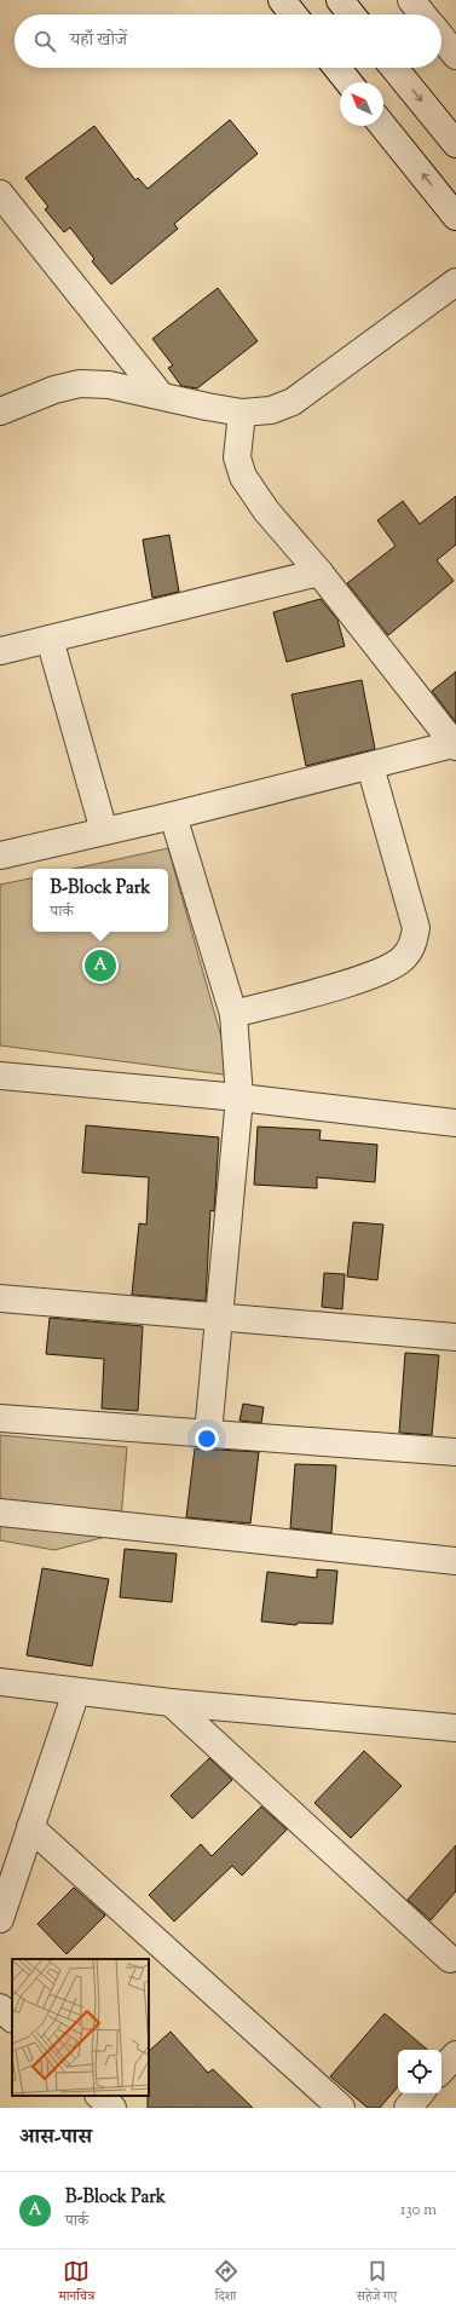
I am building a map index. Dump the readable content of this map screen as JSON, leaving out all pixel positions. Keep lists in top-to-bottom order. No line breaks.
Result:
{"north":"top left","page":{"search":"यहाँ खोजें","popup":["B-Block Park","पार्क"],"pins":"A","heading":"आस-पास","list":[{"mark":"A","name":"B-Block Park","note":"पार्क","value":"130 m"}],"nav":["मानचित्र","दिशा","सहेजे गए"]}}
